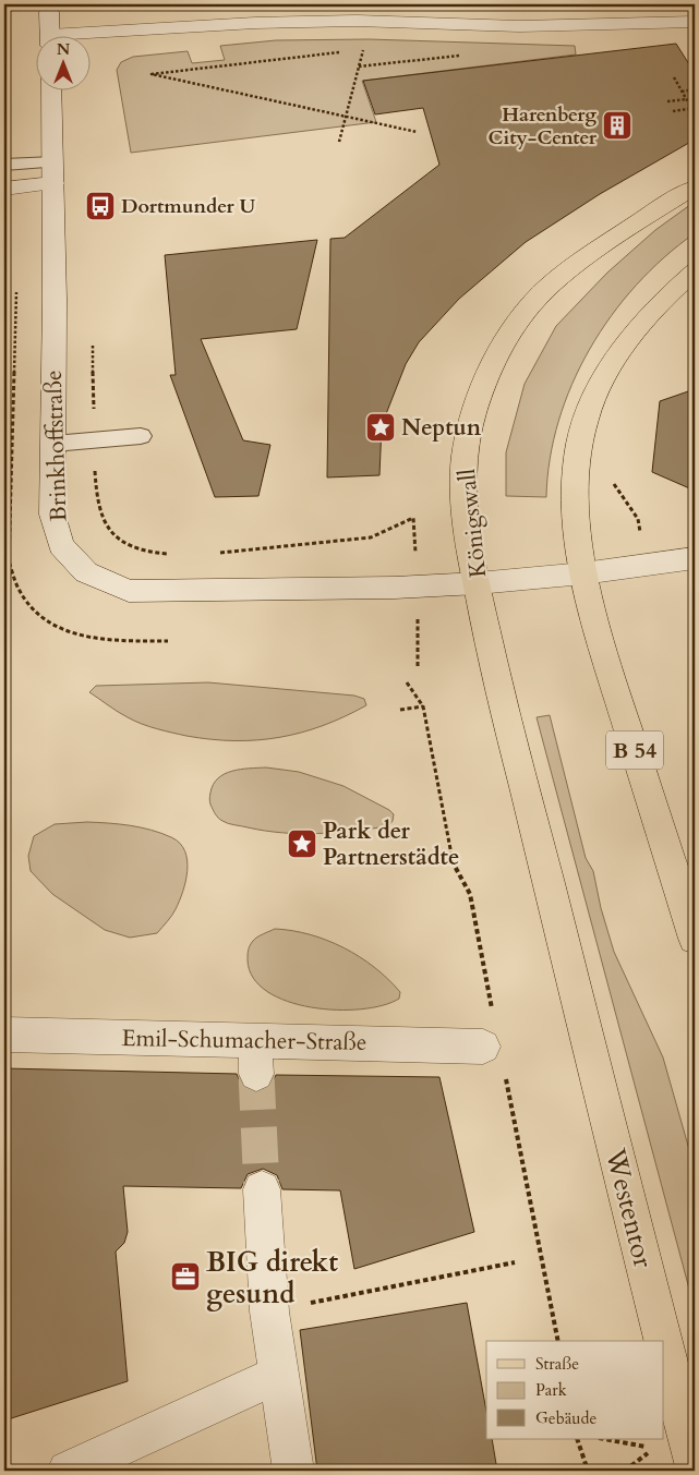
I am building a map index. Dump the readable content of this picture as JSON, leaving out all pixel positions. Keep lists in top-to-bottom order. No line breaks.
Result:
{"streets":{"main road":["Königswall","B 54","Westentor"],"street":["Brinkhoffstraße","Emil-Schumacher-Straße"]},"crossings":[["Brinkhoffstraße","Königswall"],["Brinkhoffstraße","B 54"],["Königswall","Westentor"]],"places":{"building":["Harenberg City-Center"],"bus stop":["Dortmunder U"],"place":["Neptun","Park der Partnerstädte"],"office":["BIG direkt gesund"]},"legend":["Straße","Park","Gebäude"],"north":"top"}
